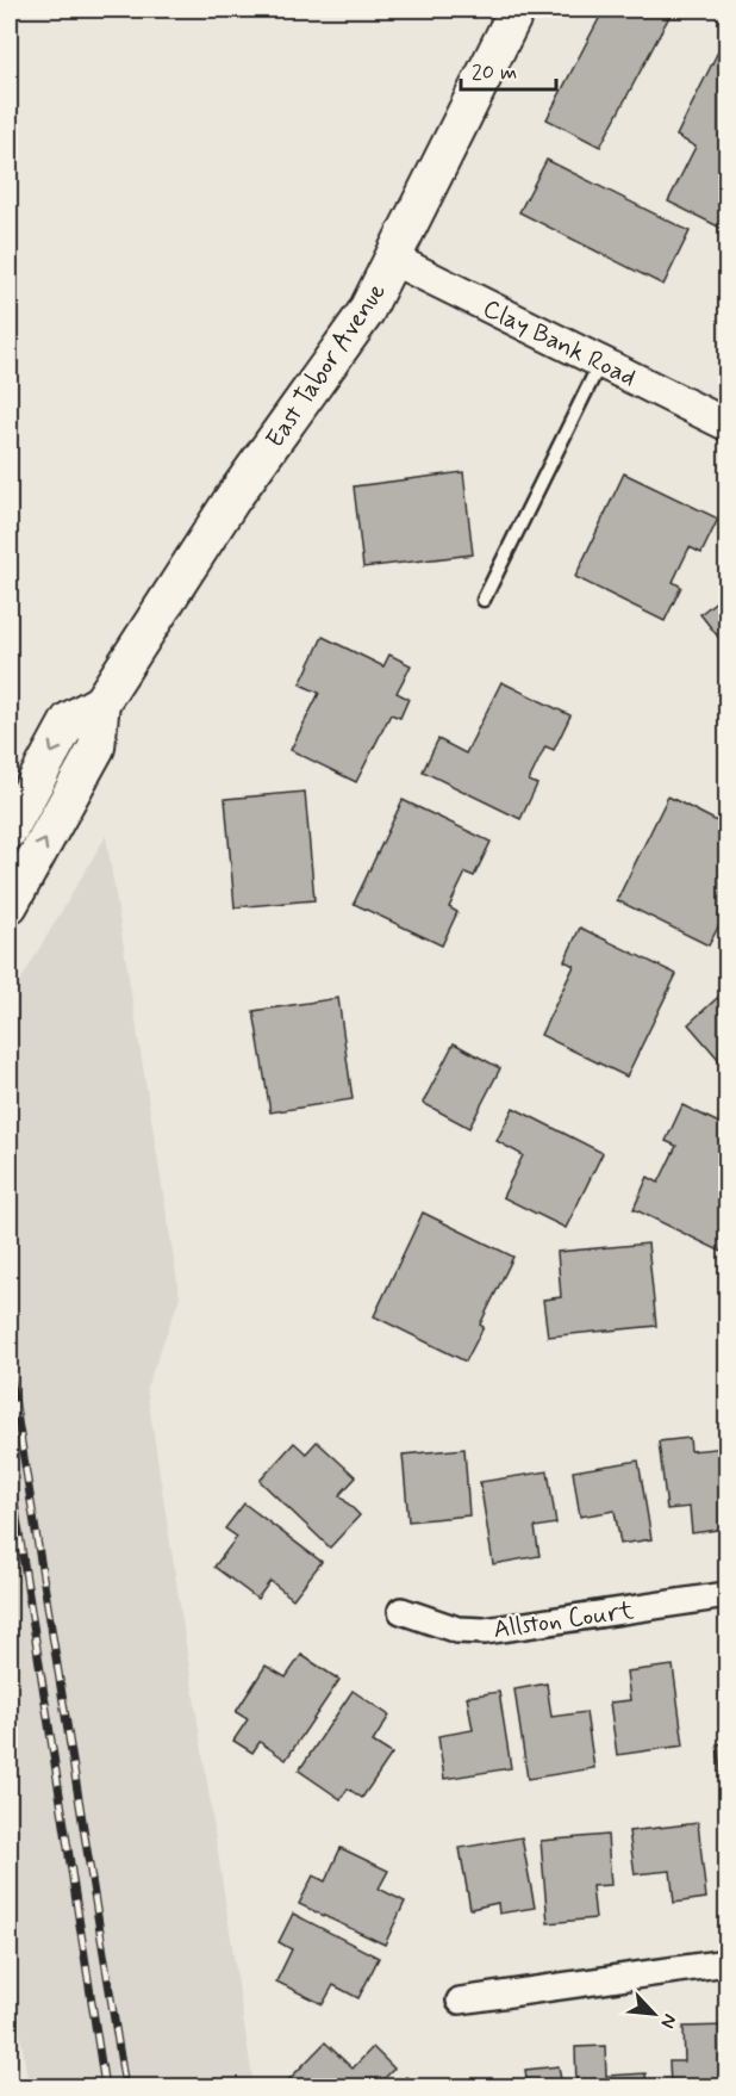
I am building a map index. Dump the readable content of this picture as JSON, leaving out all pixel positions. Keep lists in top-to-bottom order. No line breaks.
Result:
{"streets":{"main road":["East Tabor Avenue"],"street":["Clay Bank Road","Allston Court"]},"crossings":[["Clay Bank Road","East Tabor Avenue"]],"scale_bar":"20 m","north":"bottom right"}
